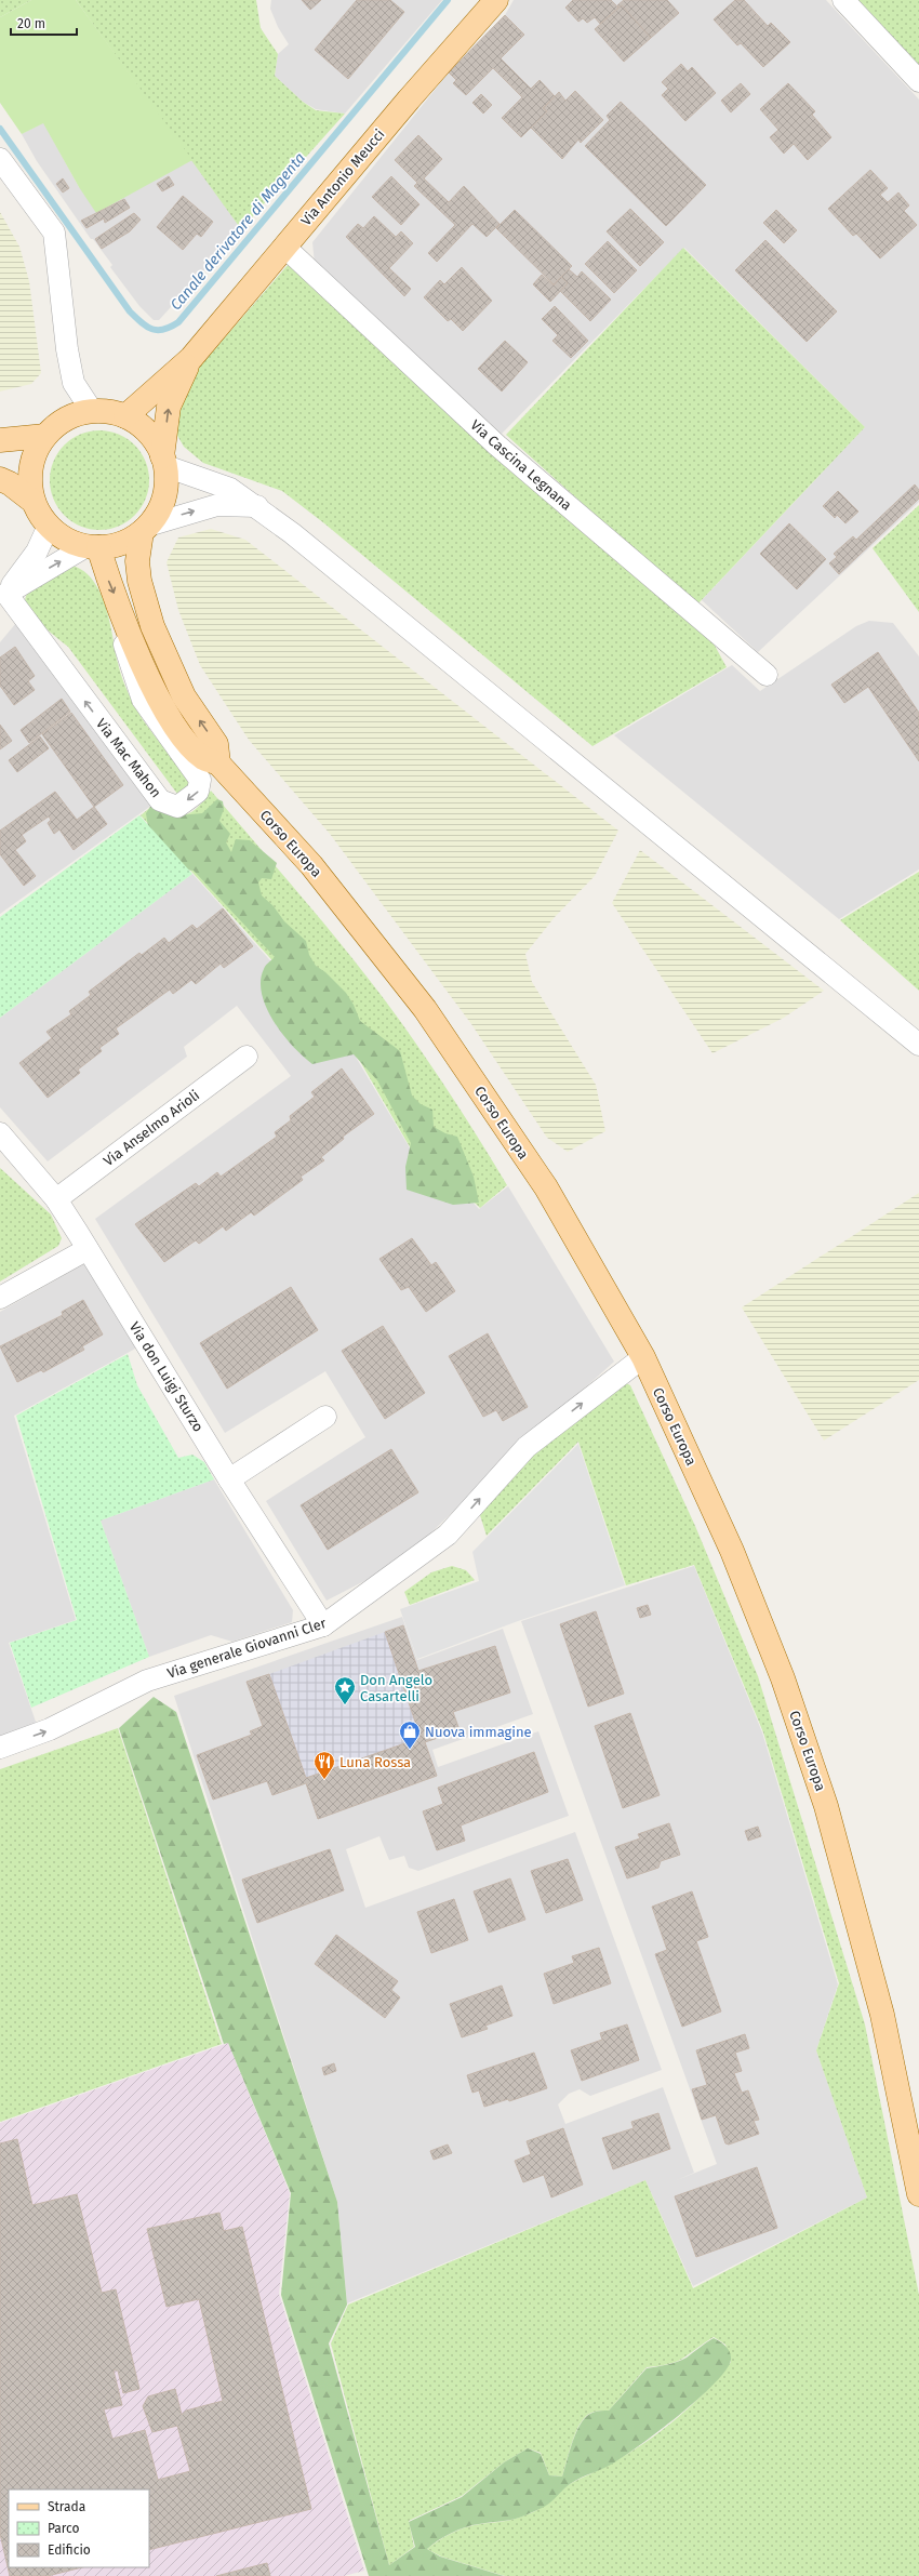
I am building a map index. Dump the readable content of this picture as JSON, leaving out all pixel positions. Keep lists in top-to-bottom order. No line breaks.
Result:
{"streets":{"main road":["Via Antonio Meucci","Corso Europa"],"street":["Via Cascina Legnana","Via Mac Mahon","Via Anselmo Arioli","Via don Luigi Sturzo","Via generale Giovanni Cler"]},"crossings":[["Via Antonio Meucci","Via Cascina Legnana"],["Via Antonio Meucci","Corso Europa"],["Via Mac Mahon","Corso Europa"],["Corso Europa","Via generale Giovanni Cler"],["Via Anselmo Arioli","Via don Luigi Sturzo"],["Via don Luigi Sturzo","Via generale Giovanni Cler"]],"one_way":["Via generale Giovanni Cler"],"water":["Canale derivatore di Magenta"],"places":{"place":["Don Angelo Casartelli"],"shop":["Nuova immagine"],"restaurant":["Luna Rossa"]},"legend":["Strada","Parco","Edificio"],"scale_bar":"20 m"}
